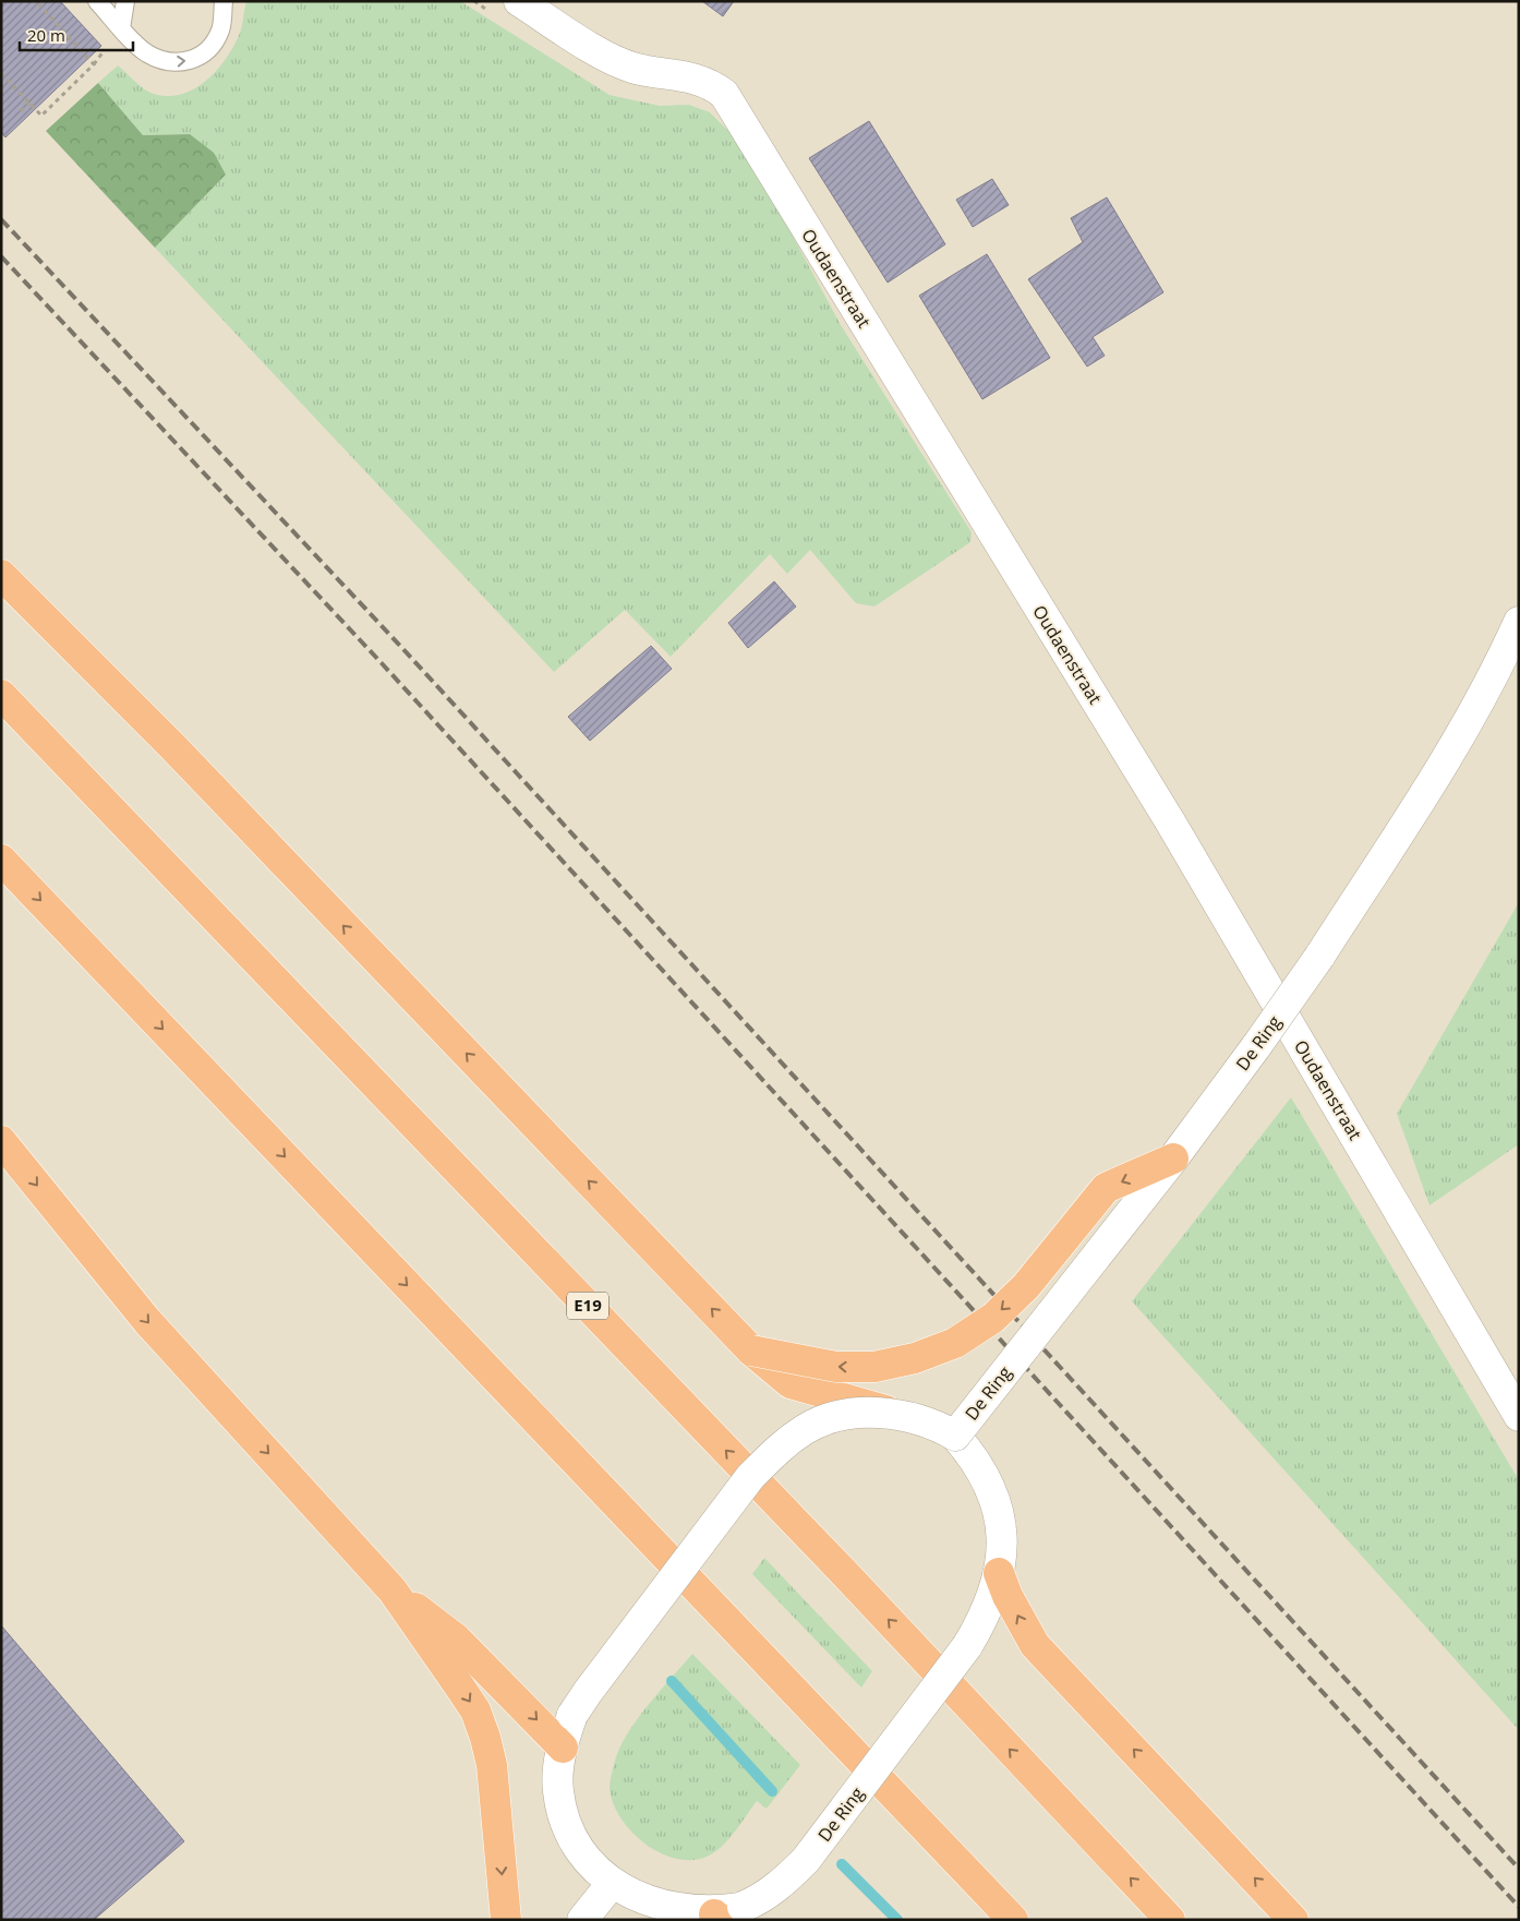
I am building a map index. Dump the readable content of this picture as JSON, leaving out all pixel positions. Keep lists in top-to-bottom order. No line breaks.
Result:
{"streets":{"highway":["E19"],"main road":["Oudaenstraat","De Ring"]},"scale_bar":"20 m"}
